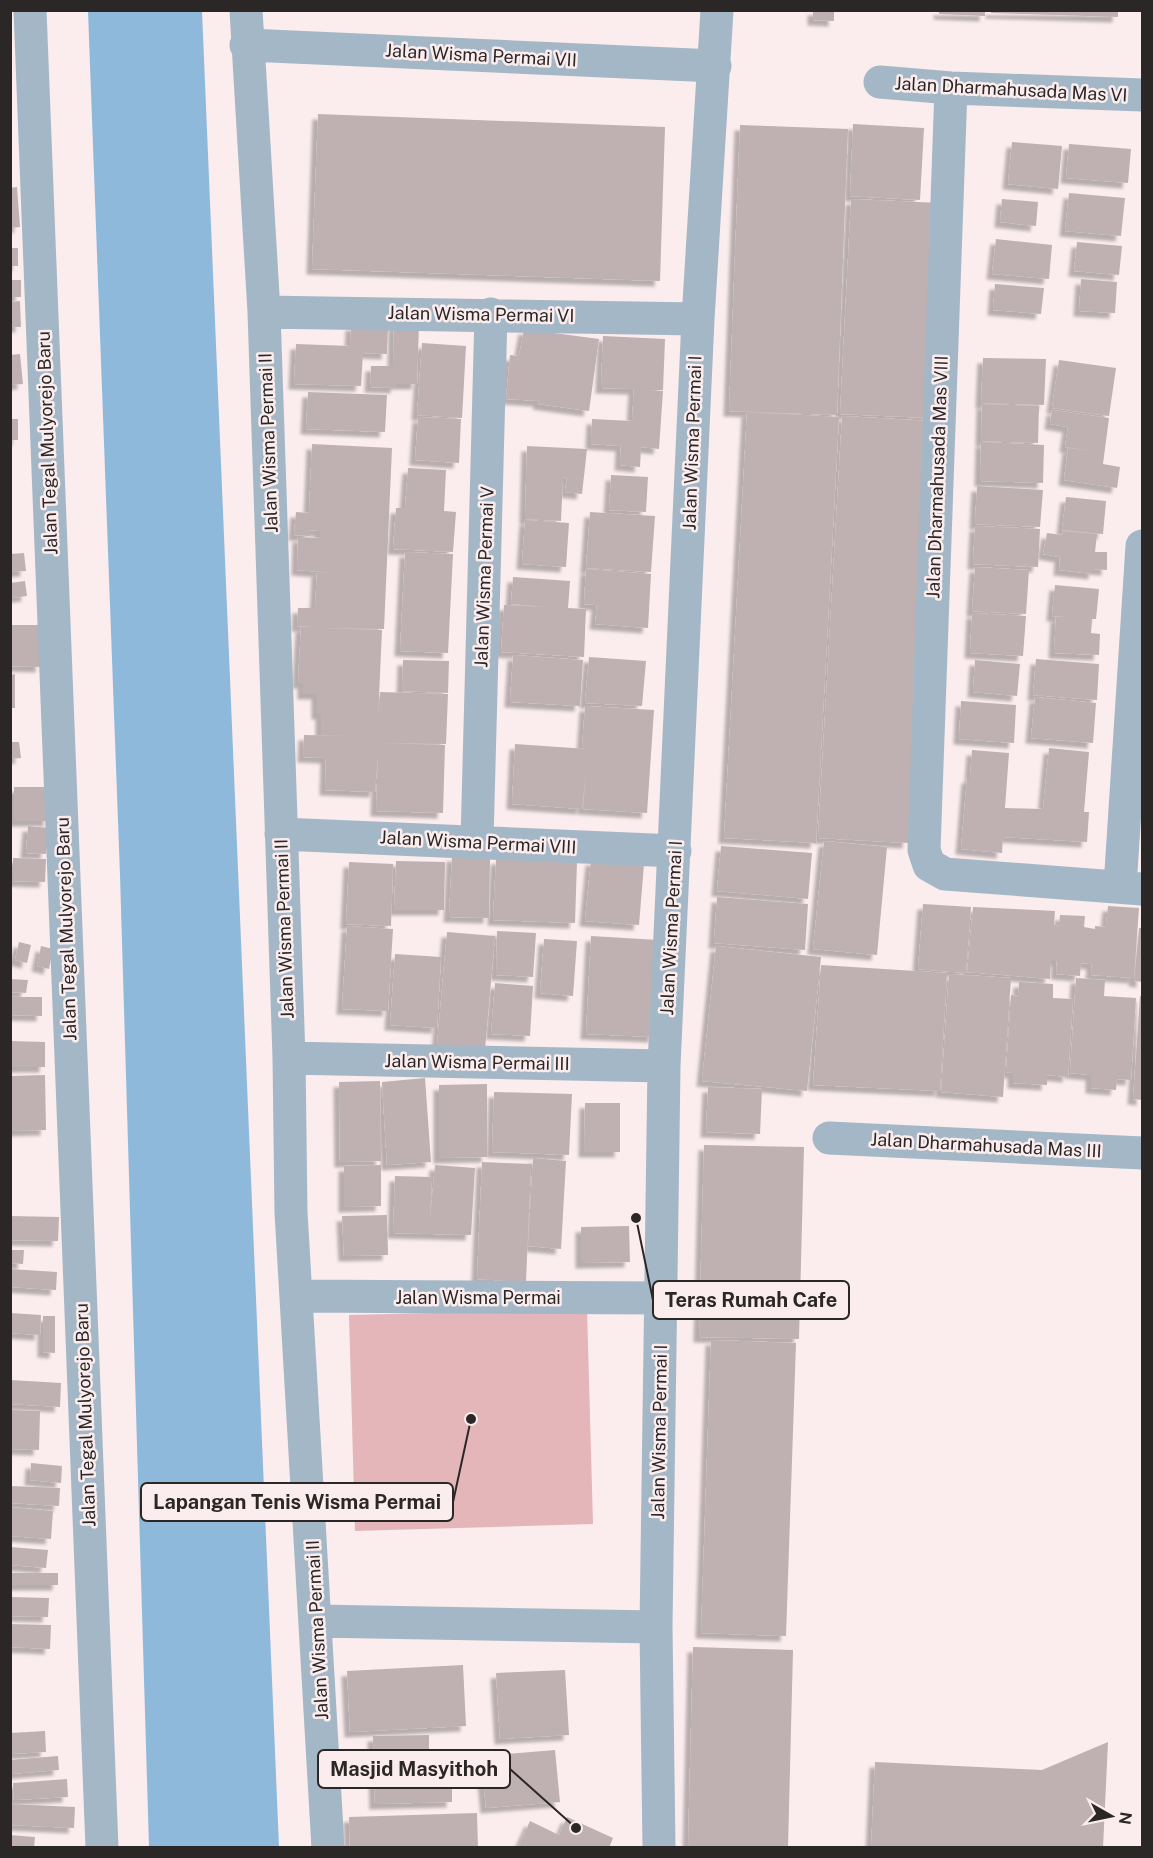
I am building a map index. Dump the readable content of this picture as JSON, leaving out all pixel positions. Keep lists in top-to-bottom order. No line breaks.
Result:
{"streets":{"street":["Jalan Wisma Permai VII","Jalan Dharmahusada Mas VI","Jalan Wisma Permai VI","Jalan Tegal Mulyorejo Baru","Jalan Wisma Permai II","Jalan Wisma Permai I","Jalan Dharmahusada Mas VIII","Jalan Wisma Permai V","Jalan Wisma Permai VIII","Jalan Wisma Permai III","Jalan Dharmahusada Mas III","Jalan Wisma Permai"]},"crossings":[["Jalan Wisma Permai VII","Jalan Wisma Permai II"],["Jalan Wisma Permai VII","Jalan Wisma Permai I"],["Jalan Dharmahusada Mas VI","Jalan Dharmahusada Mas VIII"],["Jalan Wisma Permai VI","Jalan Wisma Permai II"],["Jalan Wisma Permai VI","Jalan Wisma Permai I"],["Jalan Wisma Permai VI","Jalan Wisma Permai V"],["Jalan Wisma Permai II","Jalan Wisma Permai VIII"],["Jalan Wisma Permai II","Jalan Wisma Permai III"],["Jalan Wisma Permai II","Jalan Wisma Permai"],["Jalan Wisma Permai I","Jalan Wisma Permai VIII"],["Jalan Wisma Permai I","Jalan Wisma Permai III"],["Jalan Wisma Permai I","Jalan Wisma Permai"],["Jalan Wisma Permai V","Jalan Wisma Permai VIII"]],"places":["Teras Rumah Cafe","Lapangan Tenis Wisma Permai","Masjid Masyithoh"],"north":"right"}
